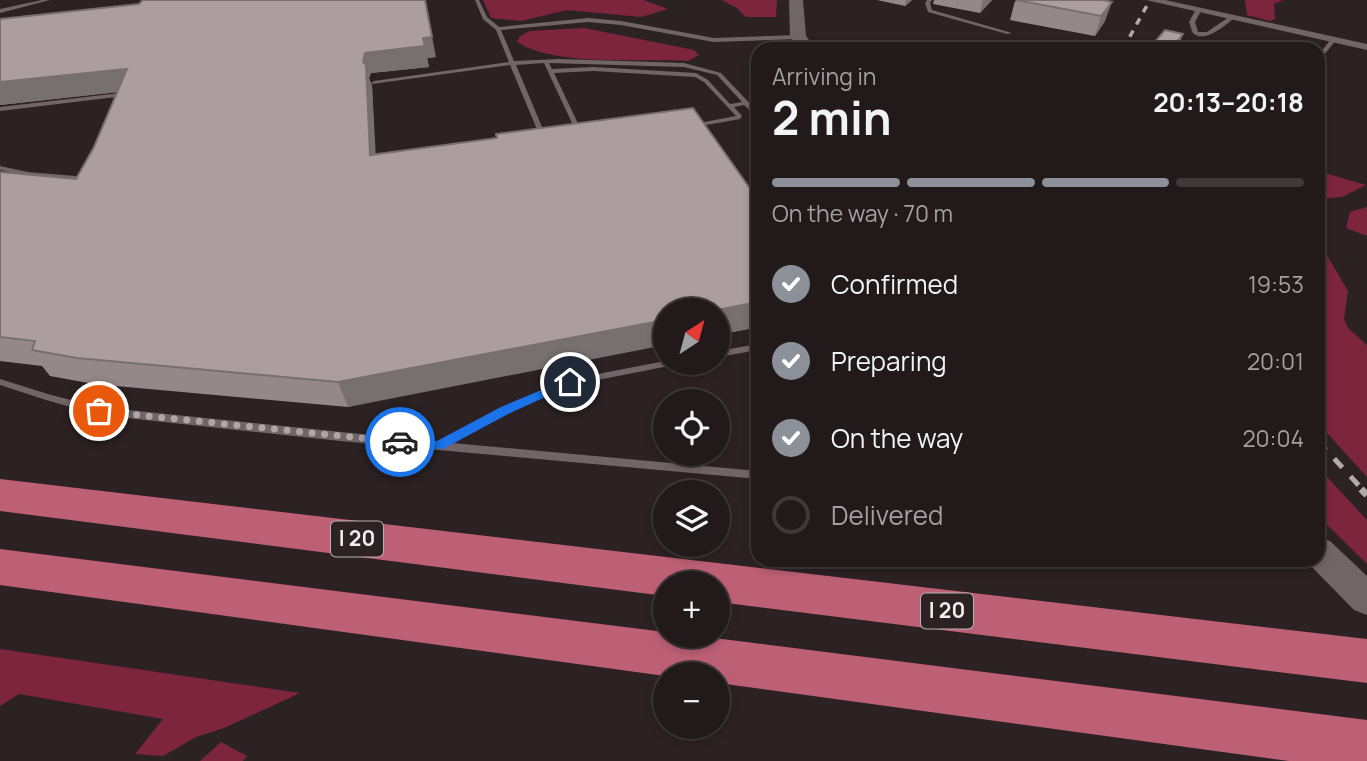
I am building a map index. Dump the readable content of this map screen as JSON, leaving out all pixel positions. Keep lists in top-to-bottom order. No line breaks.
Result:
{"streets":{"highway":["I 20"]},"north":"top right","page":{"heading":["2 min","Arriving in","20:13–20:18"],"bar":"On the way · 70 m","list":[["Confirmed","19:53"],["Preparing","20:01"],["On the way","20:04"],"Delivered"],"map_buttons":["+","−"]}}
